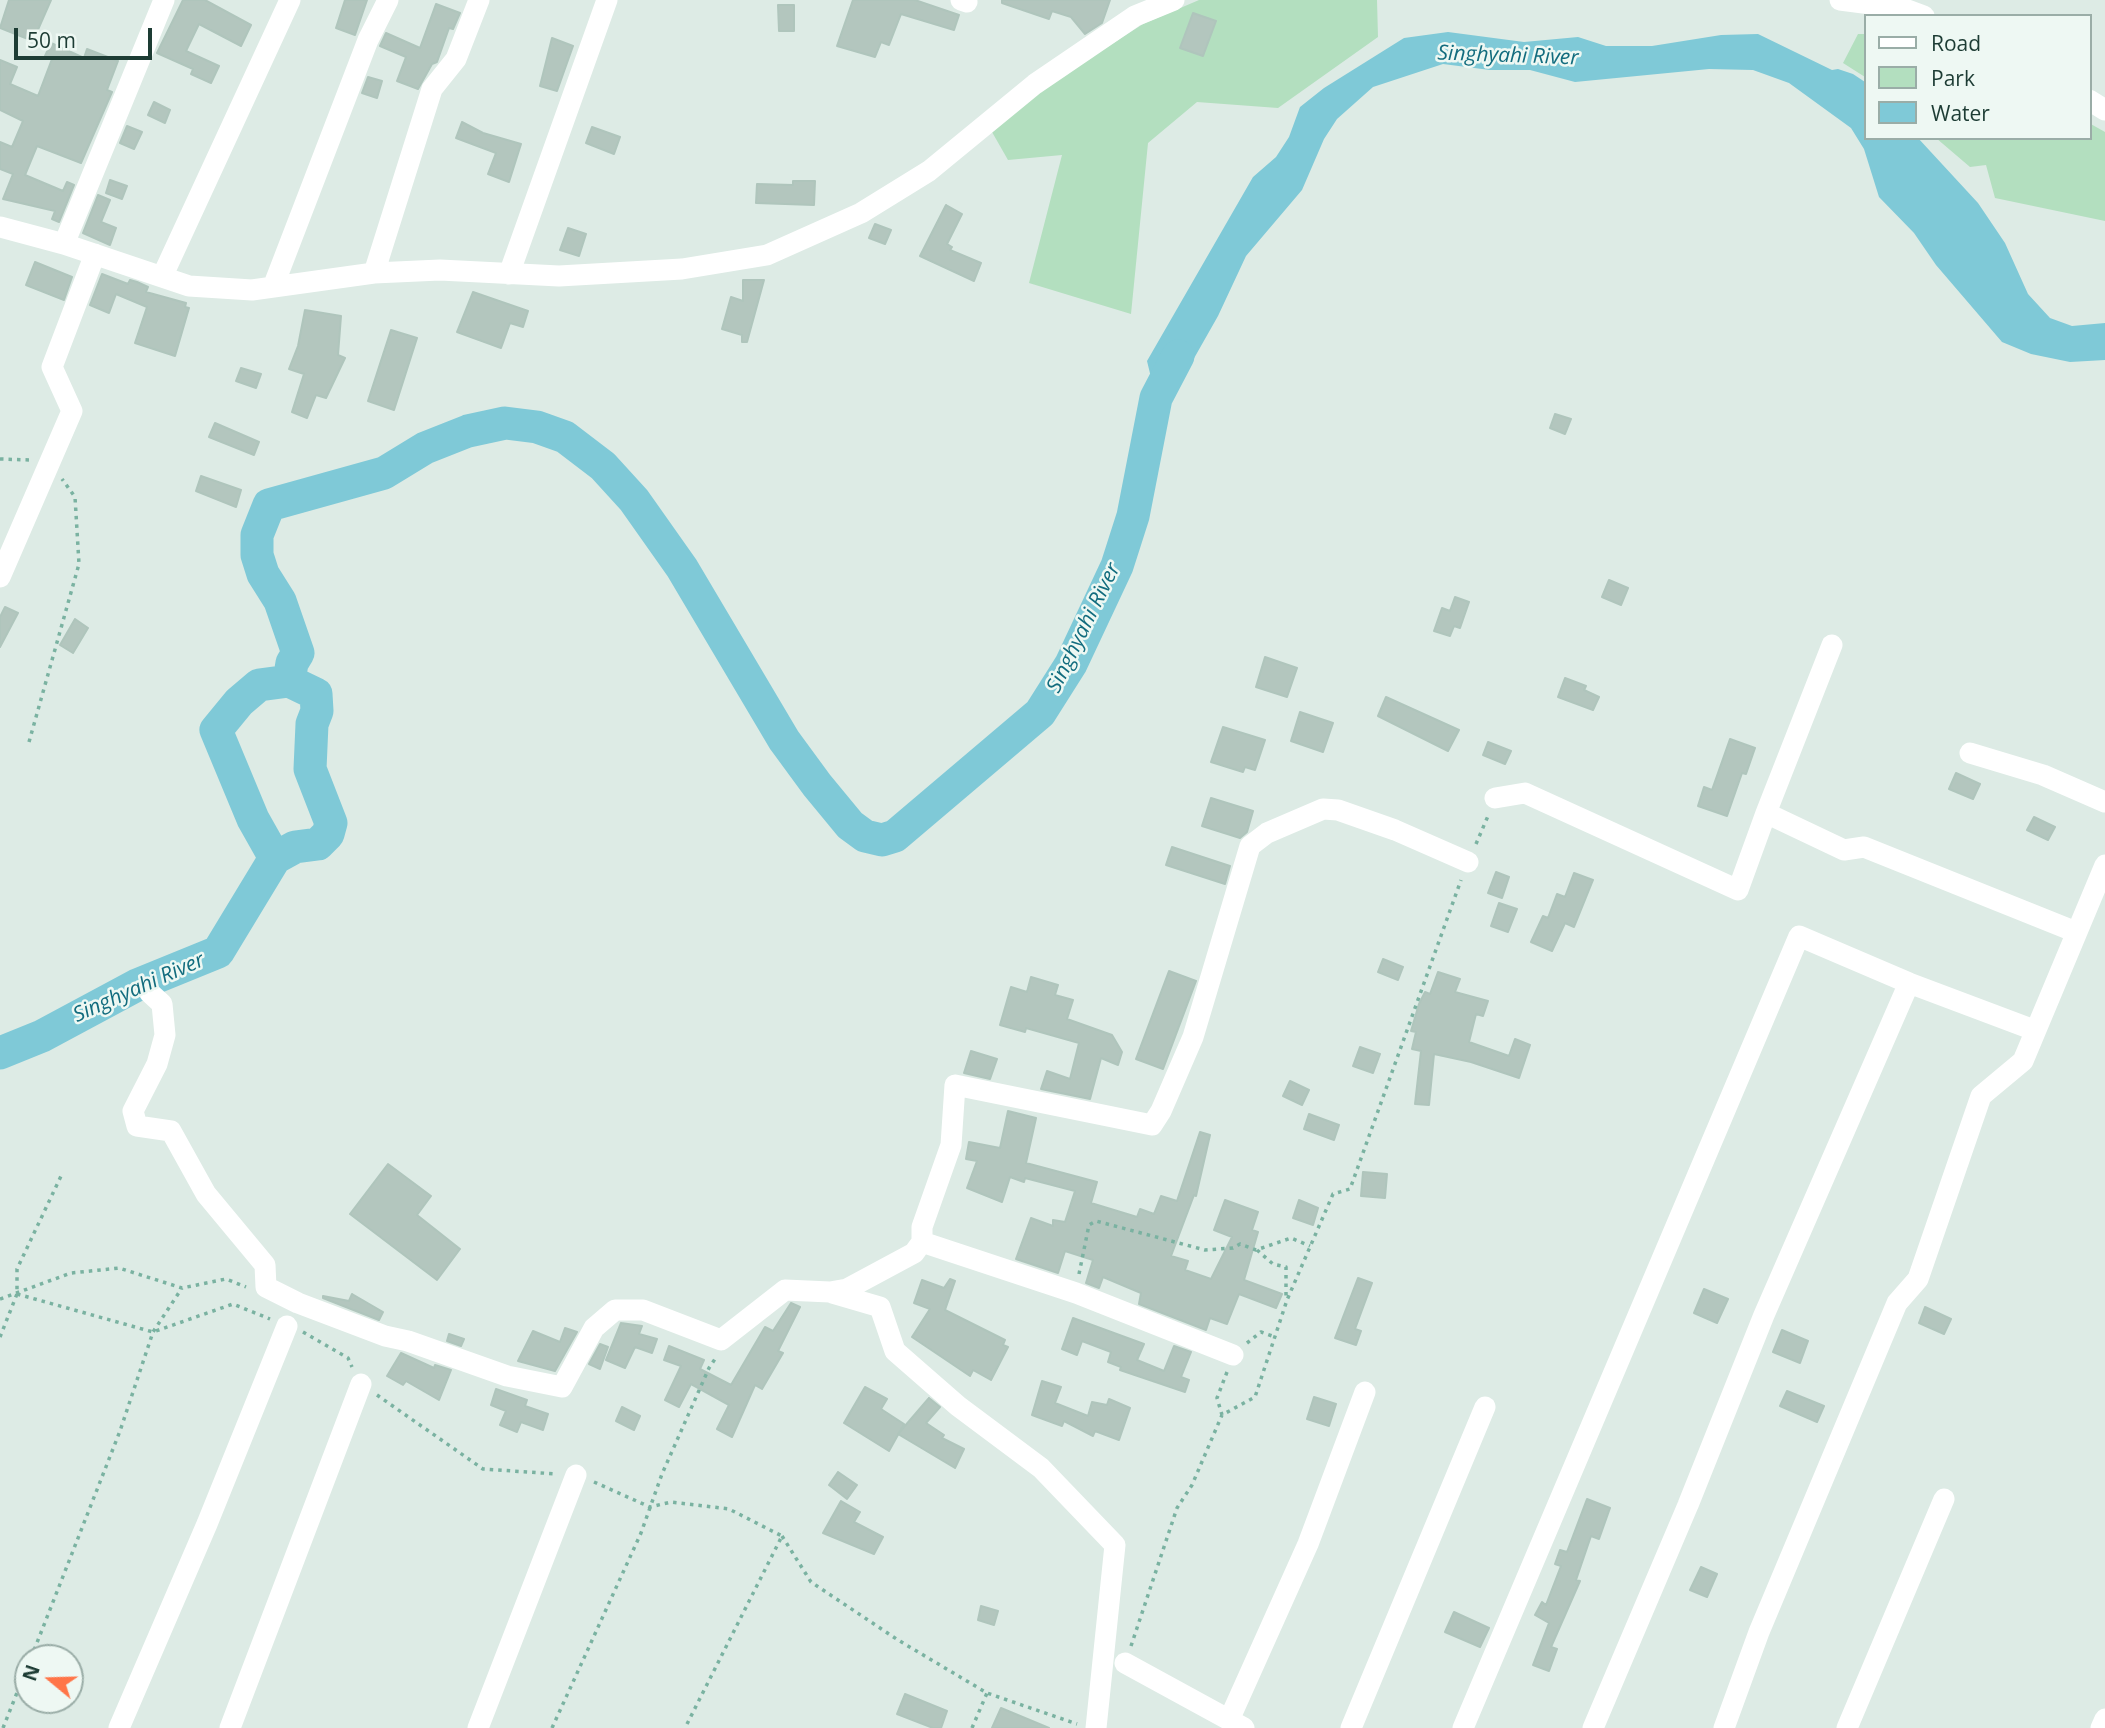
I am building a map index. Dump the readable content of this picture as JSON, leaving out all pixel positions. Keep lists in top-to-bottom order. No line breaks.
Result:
{"water":["Singhyahi River"],"legend":["Road","Park","Water"],"scale_bar":"50 m","north":"left"}
